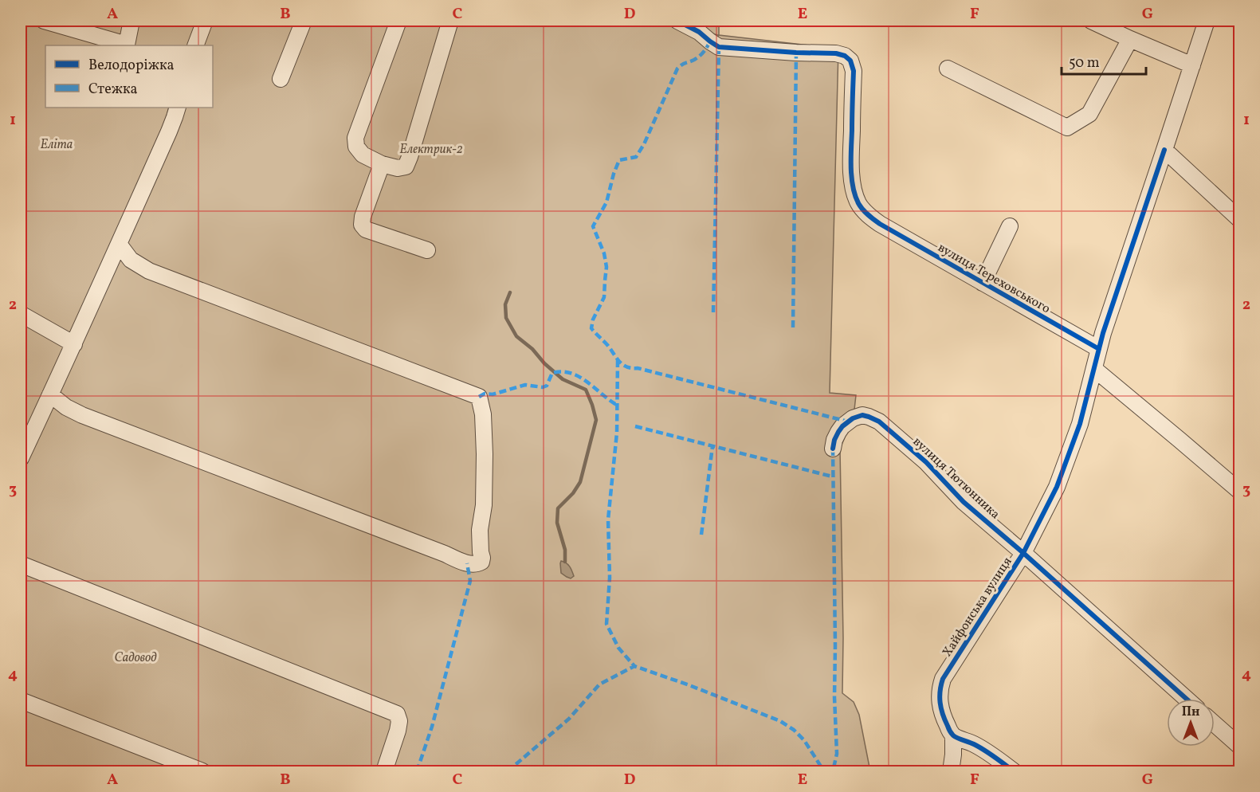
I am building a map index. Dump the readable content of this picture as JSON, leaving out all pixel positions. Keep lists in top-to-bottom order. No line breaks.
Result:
{"streets":{"street":["вулиця Тереховського","вулиця Тютюнника","Хайфонська вулиця"]},"crossings":[["вулиця Тютюнника","Хайфонська вулиця"]],"parks":["Еліта","Електрик-2","Садовод"],"legend":["Велодоріжка","Стежка"],"scale_bar":"50 m","north":"top","grid":{"columns":["A","B","C","D","E","F","G"],"rows":["1","2","3","4"]}}
